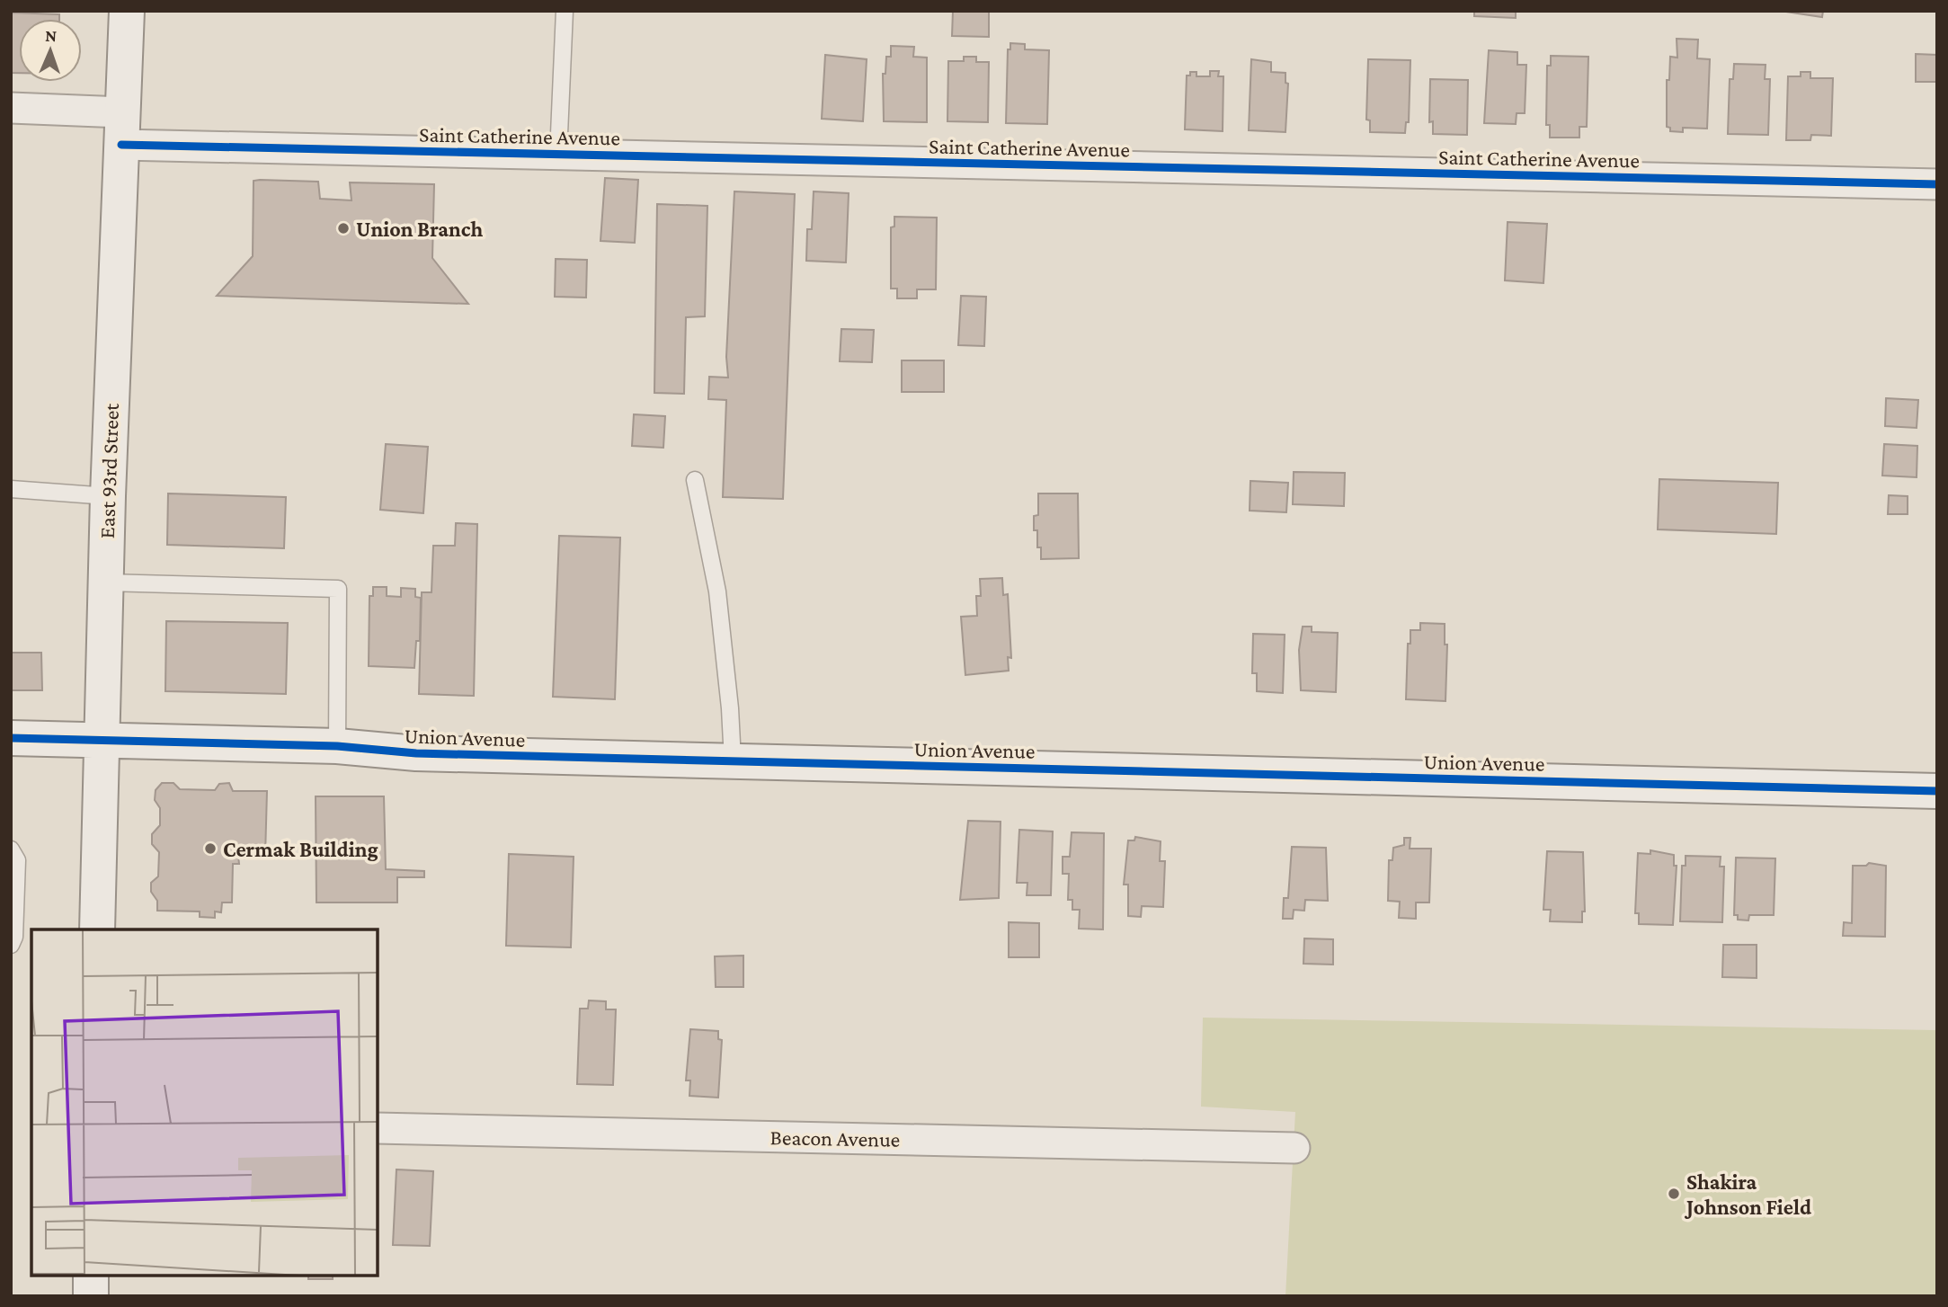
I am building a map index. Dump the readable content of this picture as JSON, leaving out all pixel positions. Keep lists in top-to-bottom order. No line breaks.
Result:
{"streets":{"main road":["East 93rd Street","Union Avenue"],"street":["Saint Catherine Avenue","Beacon Avenue"]},"crossings":[["Saint Catherine Avenue","East 93rd Street"],["East 93rd Street","Union Avenue"]],"places":["Union Branch","Cermak Building","Shakira Johnson Field"],"north":"top"}
